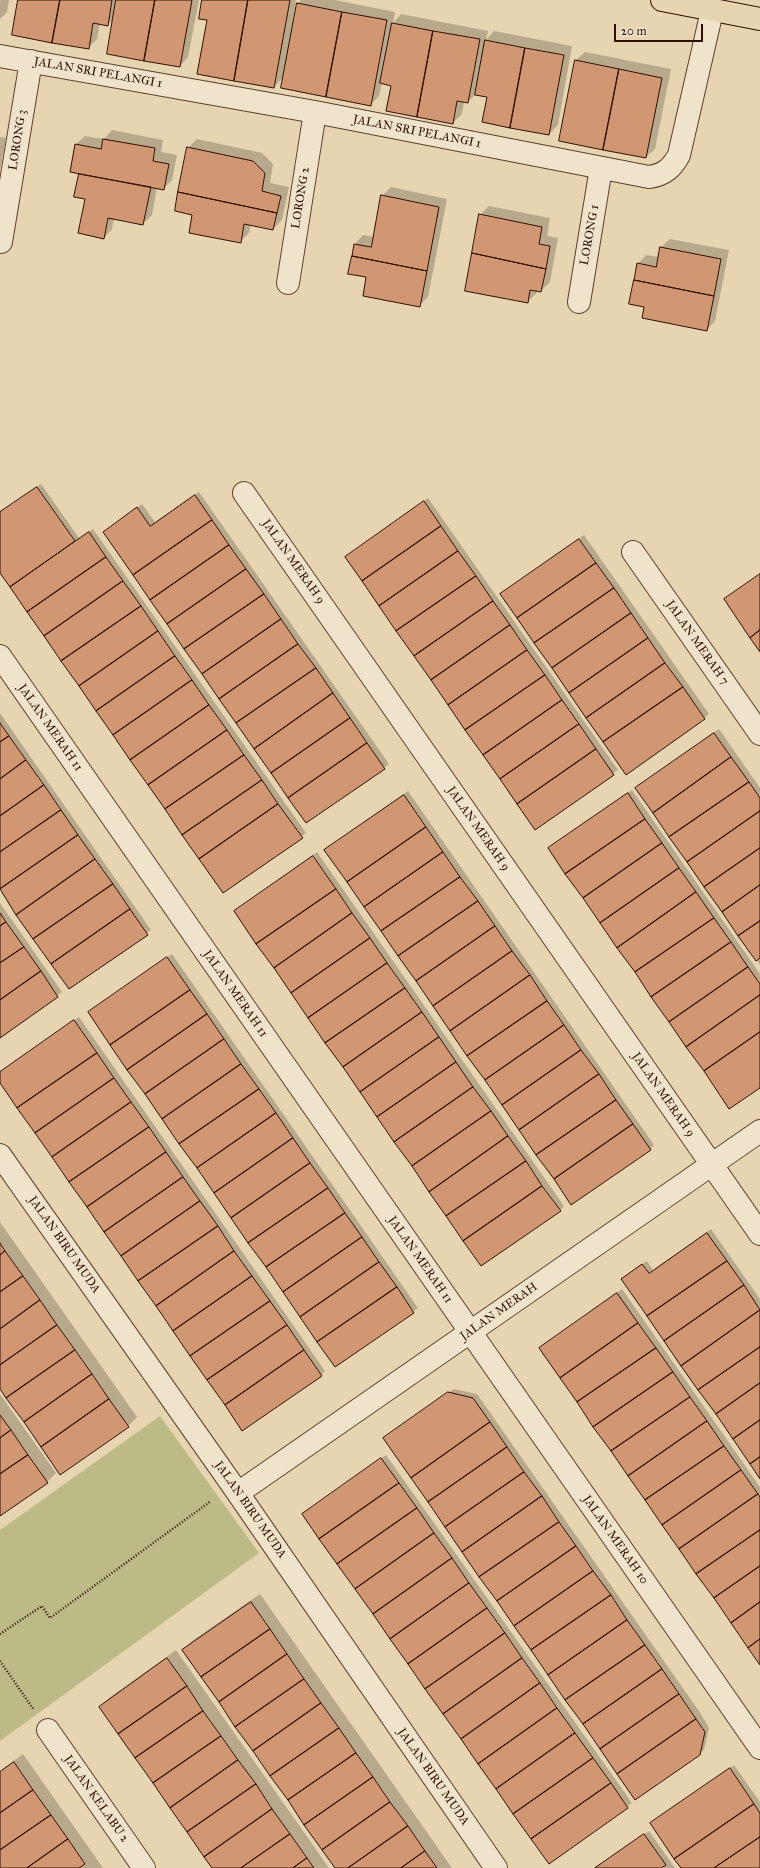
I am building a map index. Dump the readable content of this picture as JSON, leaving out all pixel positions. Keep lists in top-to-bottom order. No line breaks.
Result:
{"streets":{"street":["JALAN SRI PELANGI 1","LORONG 3","LORONG 2","LORONG 1","JALAN MERAH 9","JALAN MERAH 7","JALAN MERAH 11","JALAN BIRU MUDA","JALAN MERAH","JALAN MERAH 10","JALAN KELABU 2"]},"crossings":[["JALAN SRI PELANGI 1","LORONG 3"],["JALAN SRI PELANGI 1","LORONG 2"],["JALAN SRI PELANGI 1","LORONG 1"],["JALAN MERAH 9","JALAN MERAH"],["JALAN MERAH 11","JALAN MERAH"],["JALAN MERAH 11","JALAN MERAH 10"],["JALAN BIRU MUDA","JALAN MERAH"],["JALAN MERAH","JALAN MERAH 10"]],"scale_bar":"20 m"}
